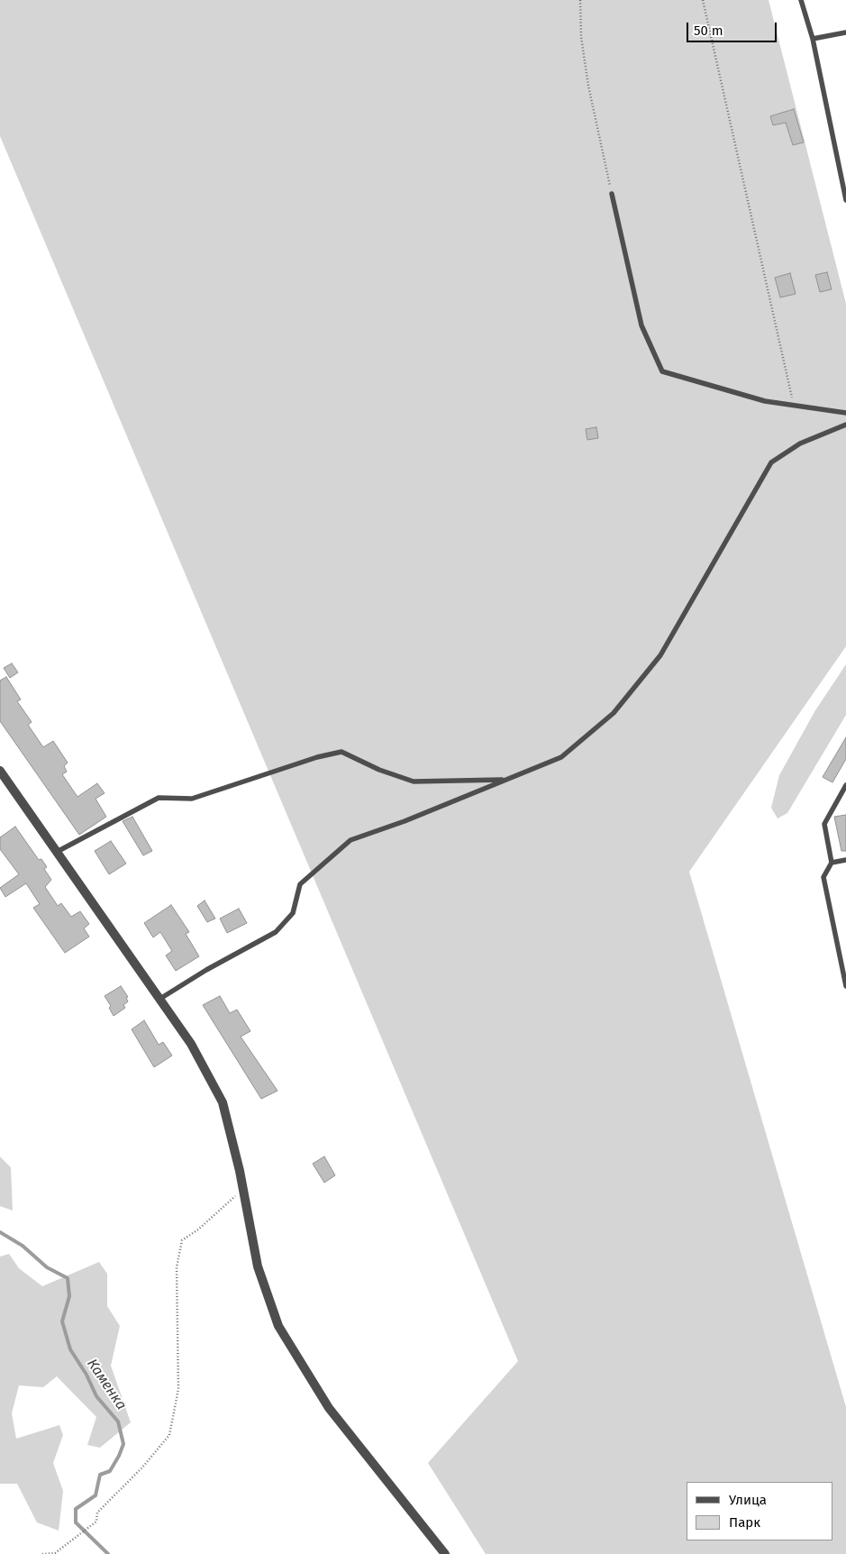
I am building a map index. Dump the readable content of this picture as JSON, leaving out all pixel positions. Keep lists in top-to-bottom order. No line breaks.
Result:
{"water":["Каменка"],"legend":["Улица","Парк"],"scale_bar":"50 m"}
